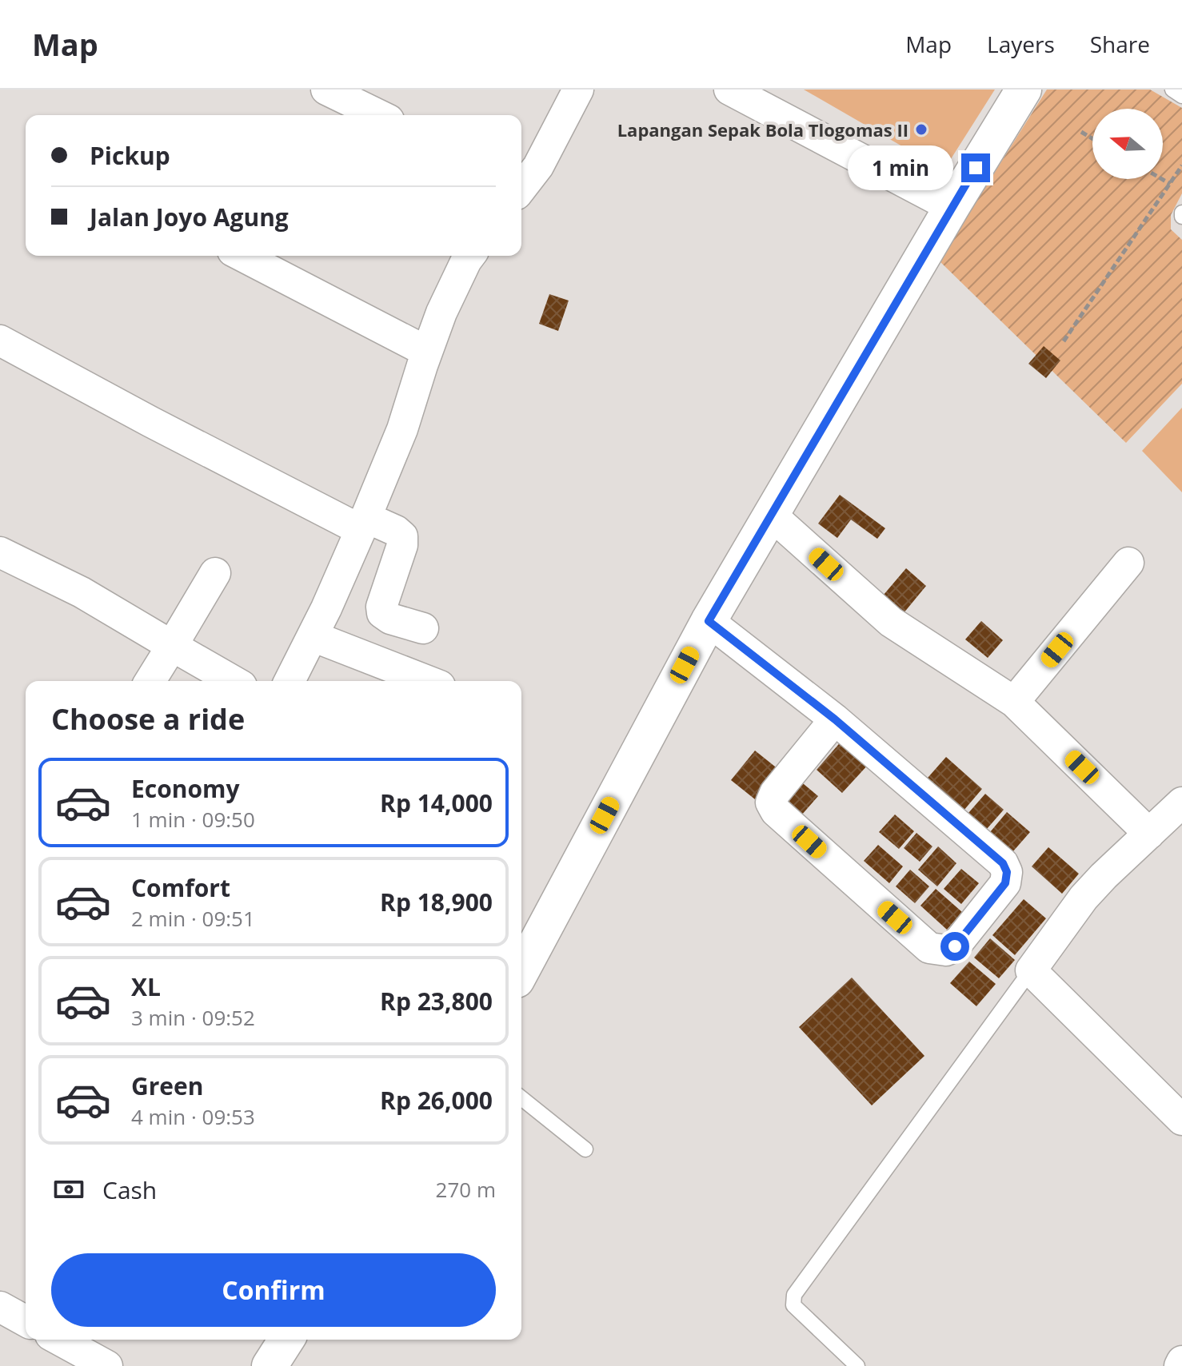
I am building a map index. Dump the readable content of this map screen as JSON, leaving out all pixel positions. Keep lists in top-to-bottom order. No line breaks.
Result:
{"places":["Lapangan Sepak Bola Tlogomas II"],"north":"left","page":{"header":"Map","nav":["Map","Layers","Share"],"banner":["Pickup","Jalan Joyo Agung"],"bubble":"1 min","heading":"Choose a ride","list":[{"name":"Economy","note":"1 min · 09:50","value":"Rp 14,000"},{"name":"Comfort","note":"2 min · 09:51","value":"Rp 18,900"},{"name":"XL","note":"3 min · 09:52","value":"Rp 23,800"},{"name":"Green","note":"4 min · 09:53","value":"Rp 26,000"}],"pay":["Cash","270 m"],"buttons":"Confirm"}}
